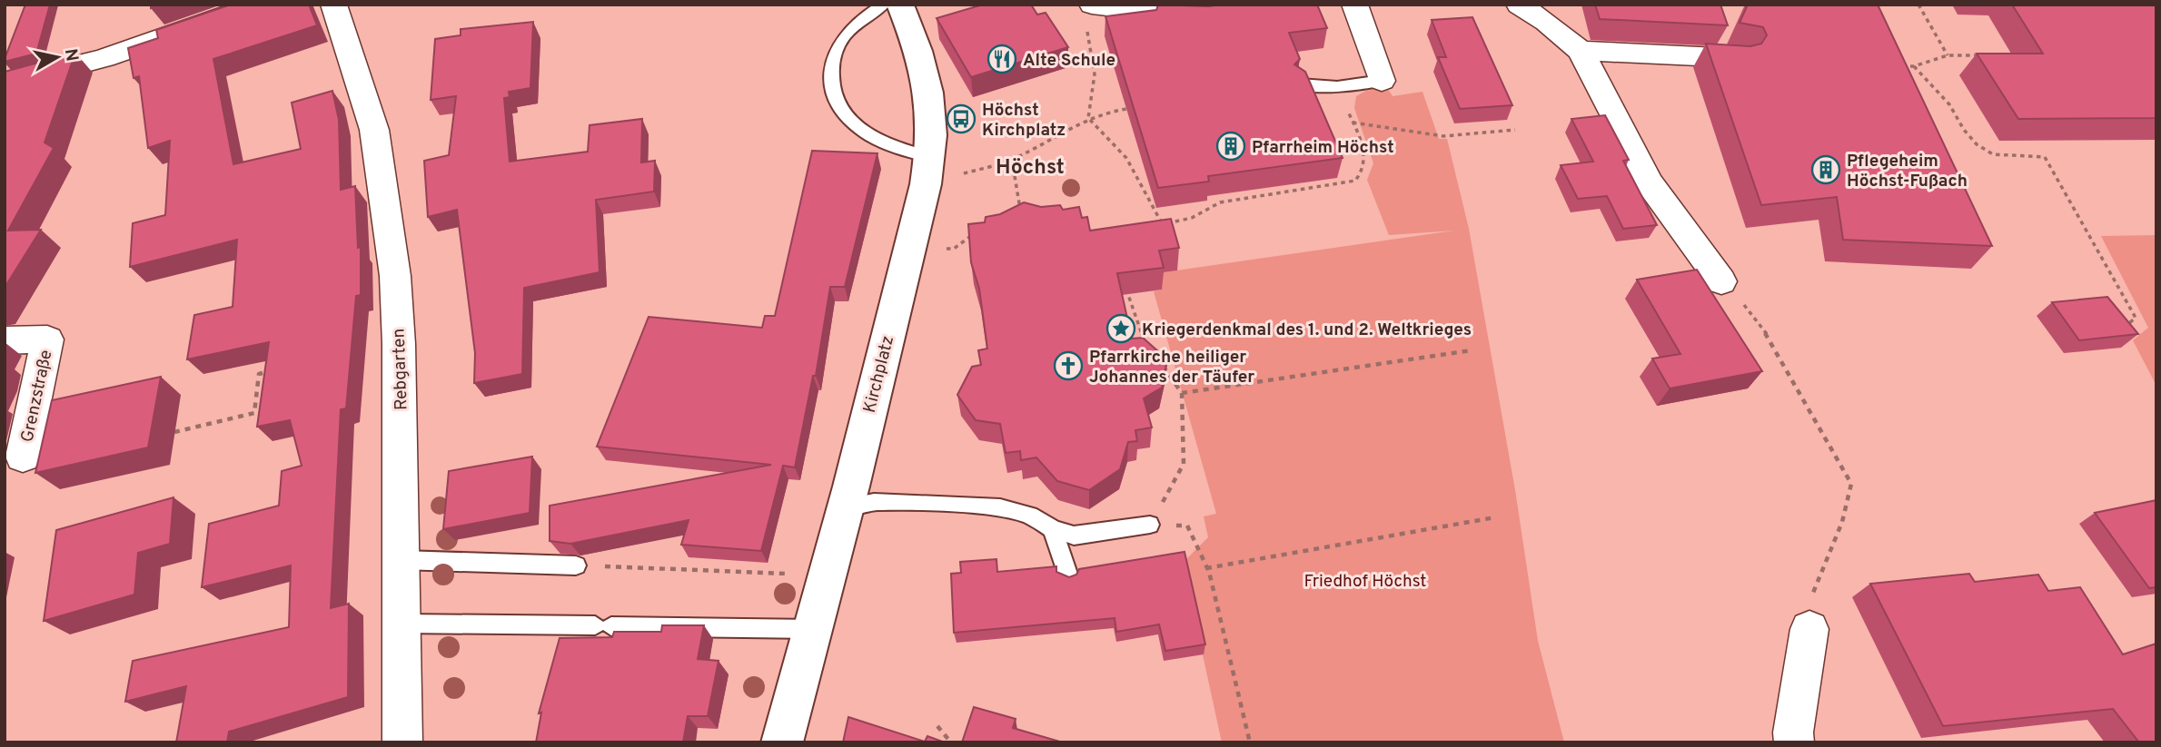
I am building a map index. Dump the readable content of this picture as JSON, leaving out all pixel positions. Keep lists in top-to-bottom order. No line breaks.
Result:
{"streets":{"main road":["Kirchplatz"],"street":["Rebgarten","Grenzstraße"]},"districts":["Höchst"],"parks":["Friedhof Höchst"],"places":{"restaurant":["Alte Schule"],"bus stop":["Höchst Kirchplatz"],"building":["Pfarrheim Höchst","Pflegeheim Höchst-Fußach"],"place":["Kriegerdenkmal des 1. und 2. Weltkrieges"],"church":["Pfarrkirche heiliger Johannes der Täufer"]},"north":"right"}
